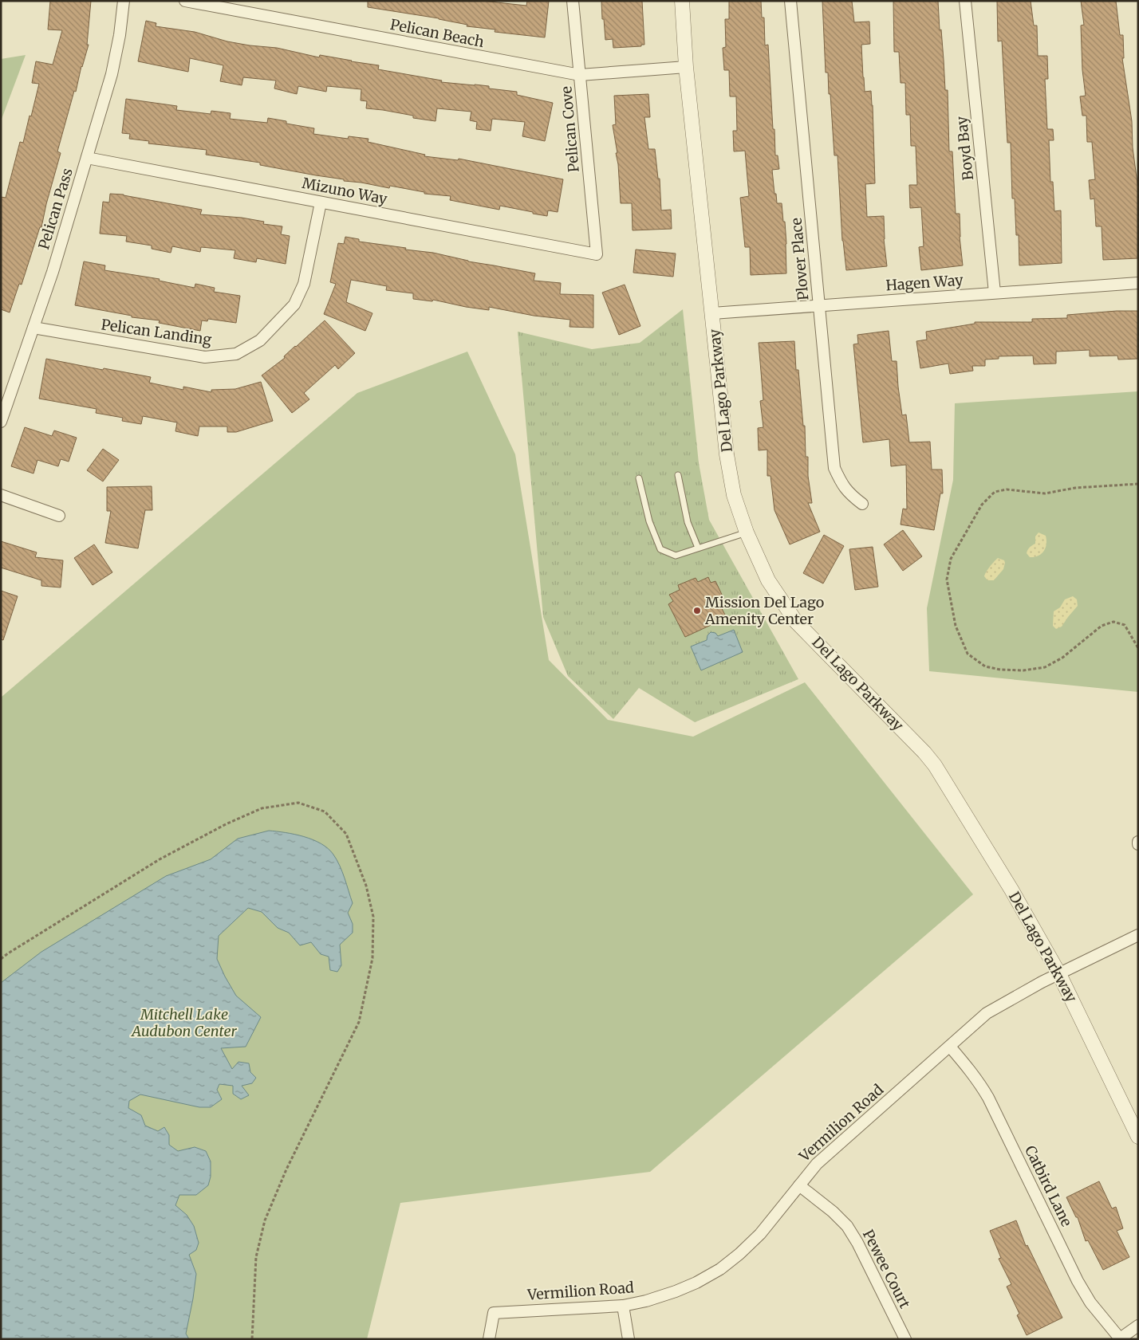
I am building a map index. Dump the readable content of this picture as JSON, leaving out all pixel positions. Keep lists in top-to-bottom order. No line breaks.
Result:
{"streets":{"street":["Pelican Beach","Pelican Cove","Boyd Bay","Mizuno Way","Pelican Pass","Plover Place","Hagen Way","Pelican Landing","Del Lago Parkway","Vermilion Road","Catbird Lane","Pewee Court"]},"crossings":[["Pelican Beach","Pelican Cove"],["Pelican Beach","Del Lago Parkway"],["Pelican Cove","Mizuno Way"],["Boyd Bay","Hagen Way"],["Mizuno Way","Pelican Pass"],["Mizuno Way","Pelican Landing"],["Pelican Pass","Pelican Landing"],["Plover Place","Hagen Way"],["Hagen Way","Del Lago Parkway"],["Del Lago Parkway","Vermilion Road"],["Vermilion Road","Catbird Lane"],["Vermilion Road","Pewee Court"]],"parks":["Mitchell Lake Audubon Center"],"places":["Mission Del Lago Amenity Center"]}
